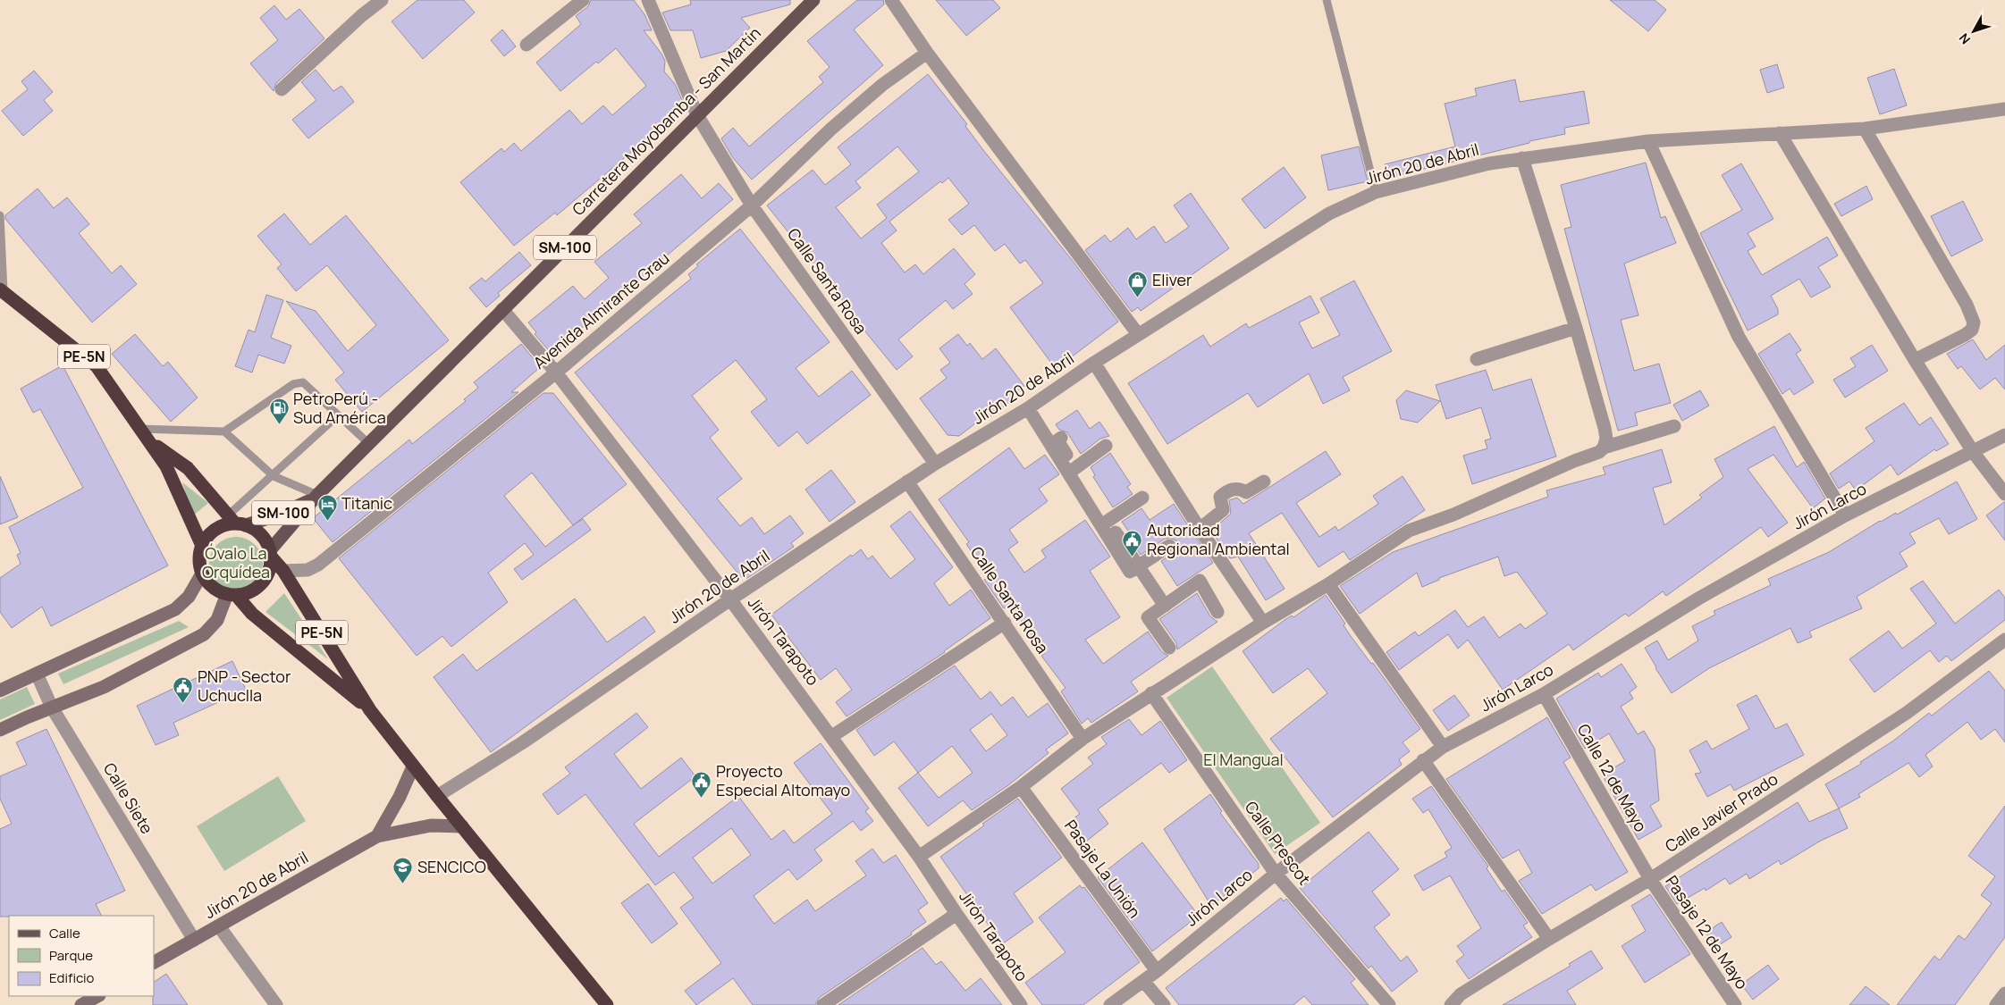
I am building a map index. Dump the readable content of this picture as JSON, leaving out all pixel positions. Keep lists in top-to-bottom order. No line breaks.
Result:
{"streets":{"highway":["PE-5N"],"main road":["Carretera Moyobamba - San Martín","Jirón 20 de Abril","SM-100"],"street":["Calle Santa Rosa","Avenida Almirante Grau","Jirón Larco","Jirón Tarapoto","Calle 12 de Mayo","Calle Siete","Calle Javier Prado","Calle Prescot","Pasaje La Unión","Pasaje 12 de Mayo"]},"crossings":[["Carretera Moyobamba - San Martín","Calle Santa Rosa"],["Carretera Moyobamba - San Martín","PE-5N"],["Carretera Moyobamba - San Martín","Jirón Tarapoto"],["Jirón 20 de Abril","Calle Santa Rosa"],["Jirón 20 de Abril","PE-5N"],["Jirón 20 de Abril","Jirón Tarapoto"],["Jirón 20 de Abril","Calle Siete"],["Calle Santa Rosa","Avenida Almirante Grau"],["Avenida Almirante Grau","PE-5N"],["Avenida Almirante Grau","Jirón Tarapoto"],["Jirón Larco","Calle 12 de Mayo"],["Jirón Larco","Calle Prescot"],["Jirón Larco","Pasaje La Unión"],["Calle 12 de Mayo","Calle Javier Prado"],["Calle 12 de Mayo","Pasaje 12 de Mayo"],["Calle Javier Prado","Pasaje 12 de Mayo"]],"parks":["Óvalo La Orquídea","El Mangual"],"places":{"shop":["Eliver"],"fuel station":["PetroPerú - Sud América"],"hotel":["Titanic"],"public building":["Autoridad Regional Ambiental","PNP - Sector Uchuclla","Proyecto Especial Altomayo"],"school or university":["SENCICO"]},"legend":["Calle","Parque","Edificio"],"north":"bottom left"}
